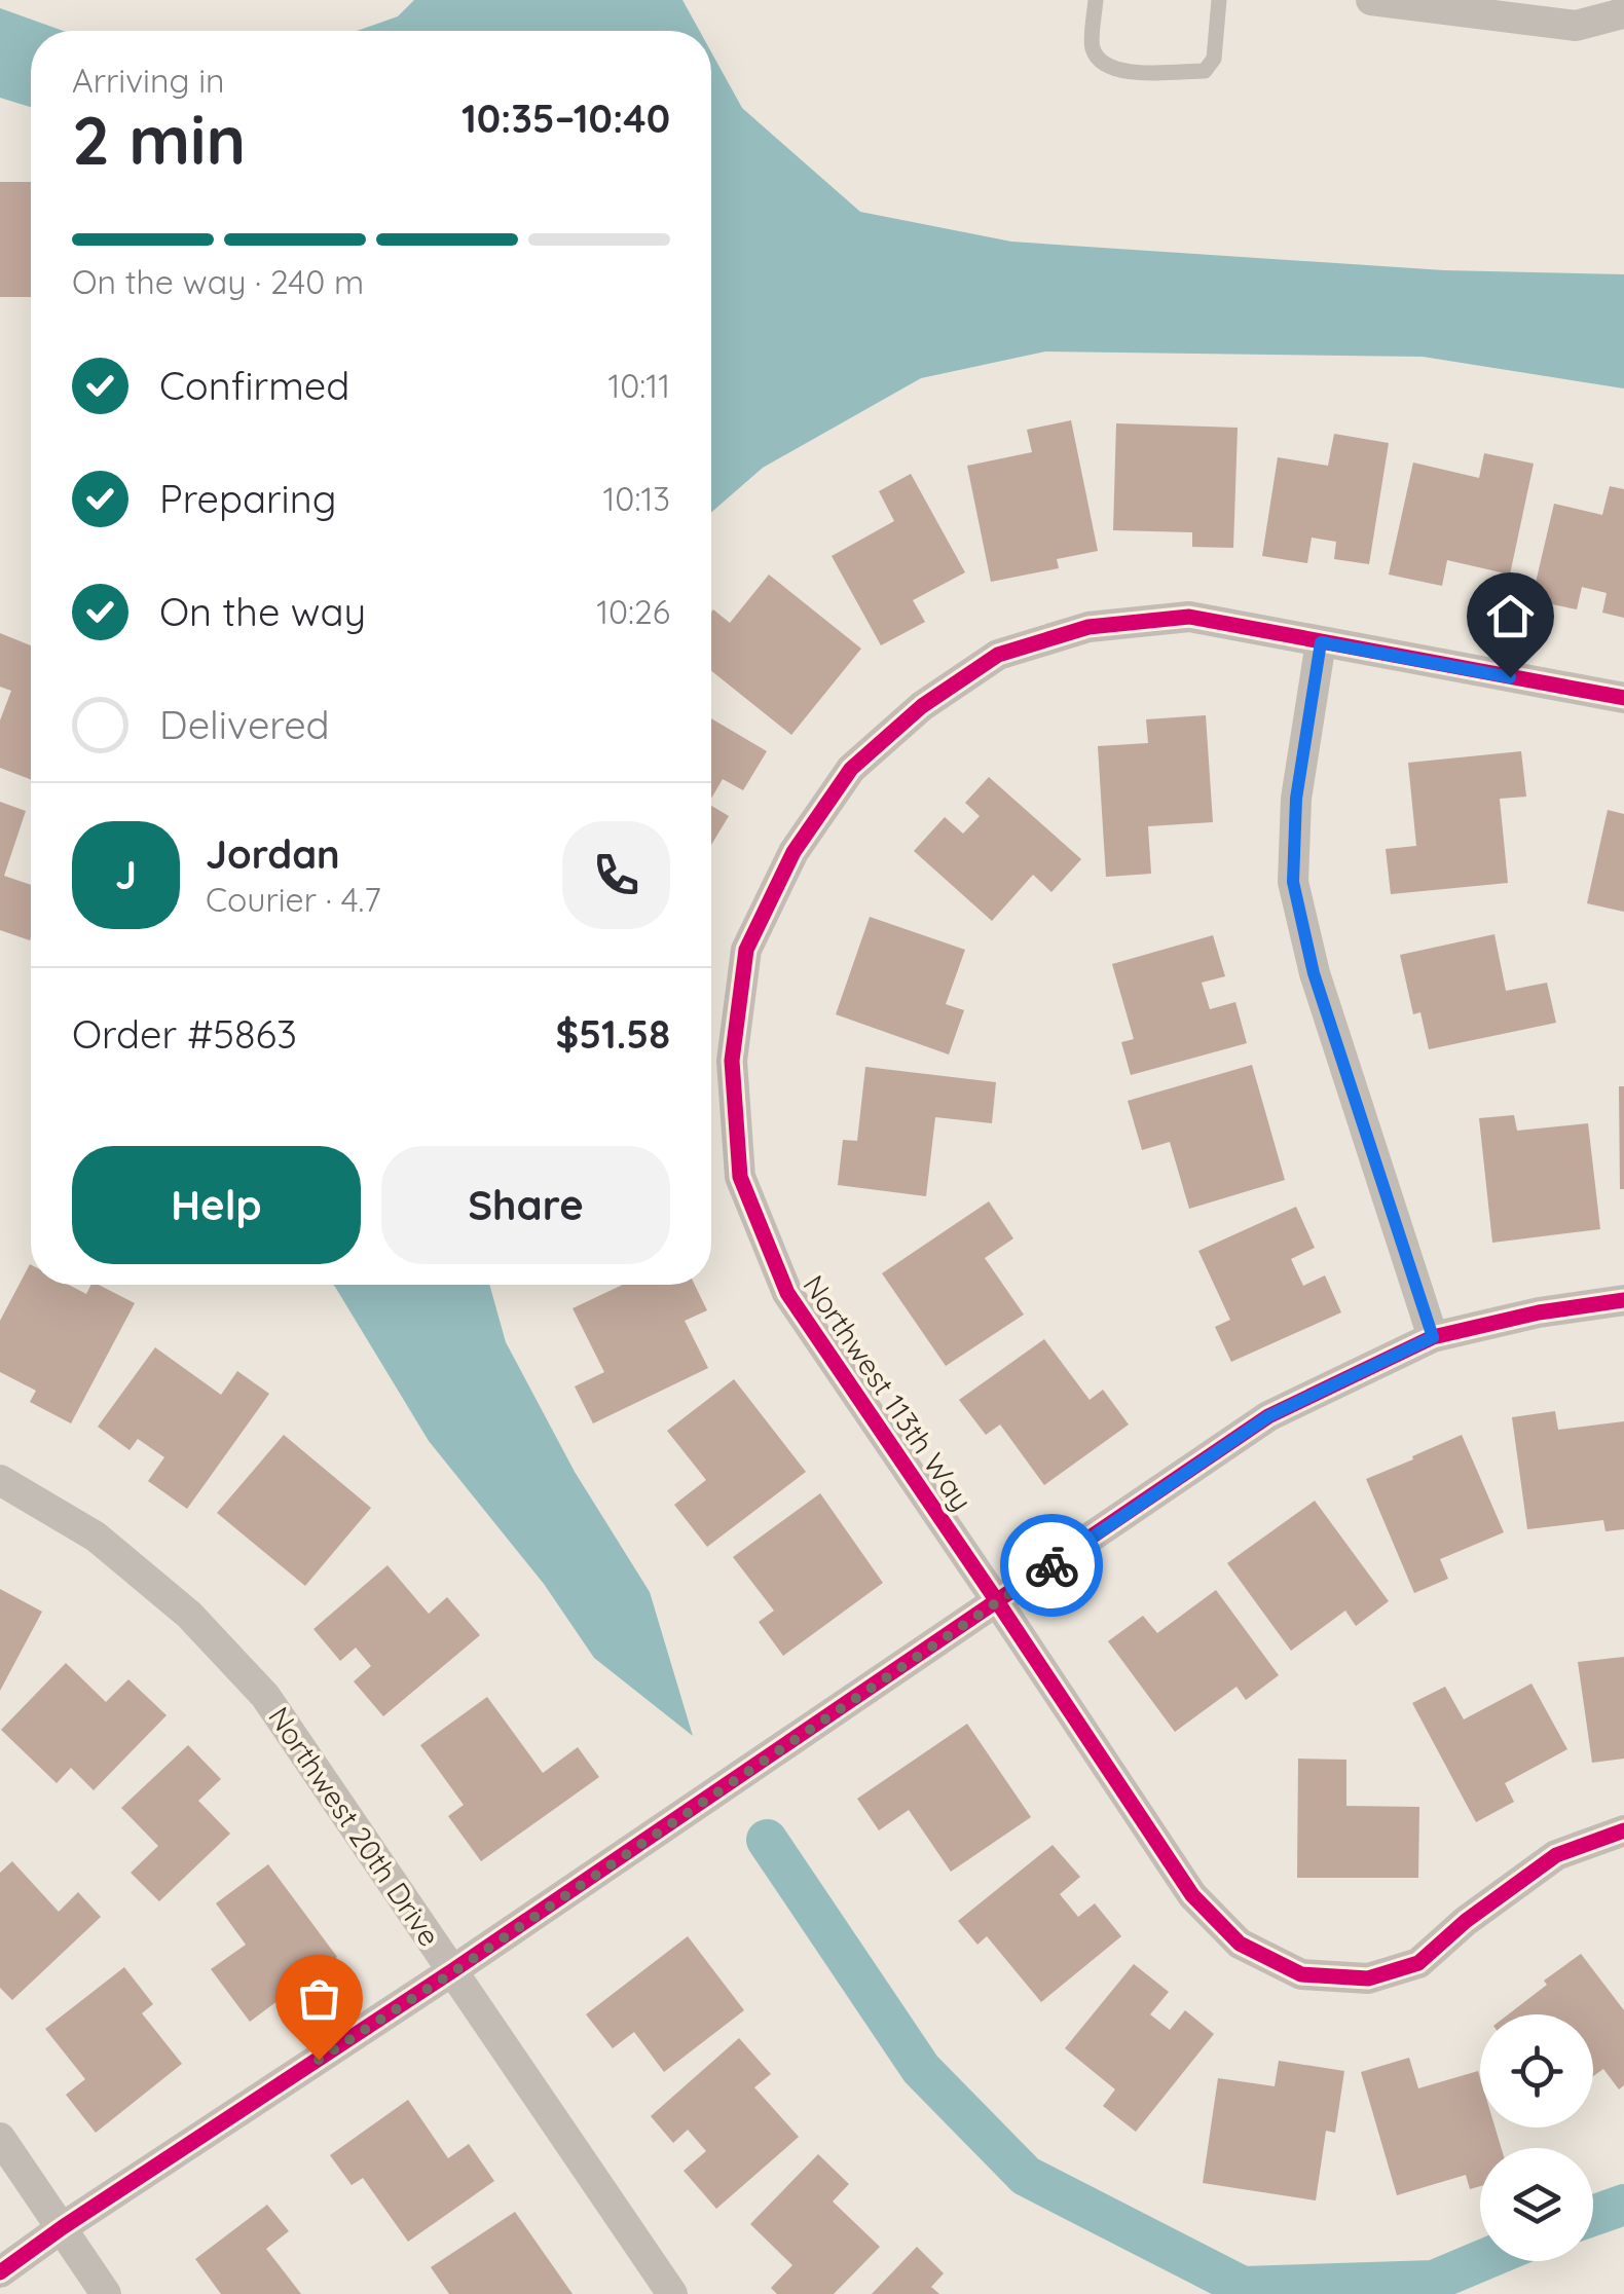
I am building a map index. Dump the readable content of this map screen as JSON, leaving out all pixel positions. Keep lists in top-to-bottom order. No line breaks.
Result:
{"streets":{"street":["Northwest 113th Way","Northwest 20th Drive"]},"page":{"heading":["2 min","Arriving in","10:35–10:40"],"panel":["Jordan","Courier · 4.7","Order #5863","$51.58"],"bar":"On the way · 240 m","list":[["Confirmed","10:11"],["Preparing","10:13"],["On the way","10:26"],"Delivered"],"round":"J","buttons":["Help","Share"]}}
